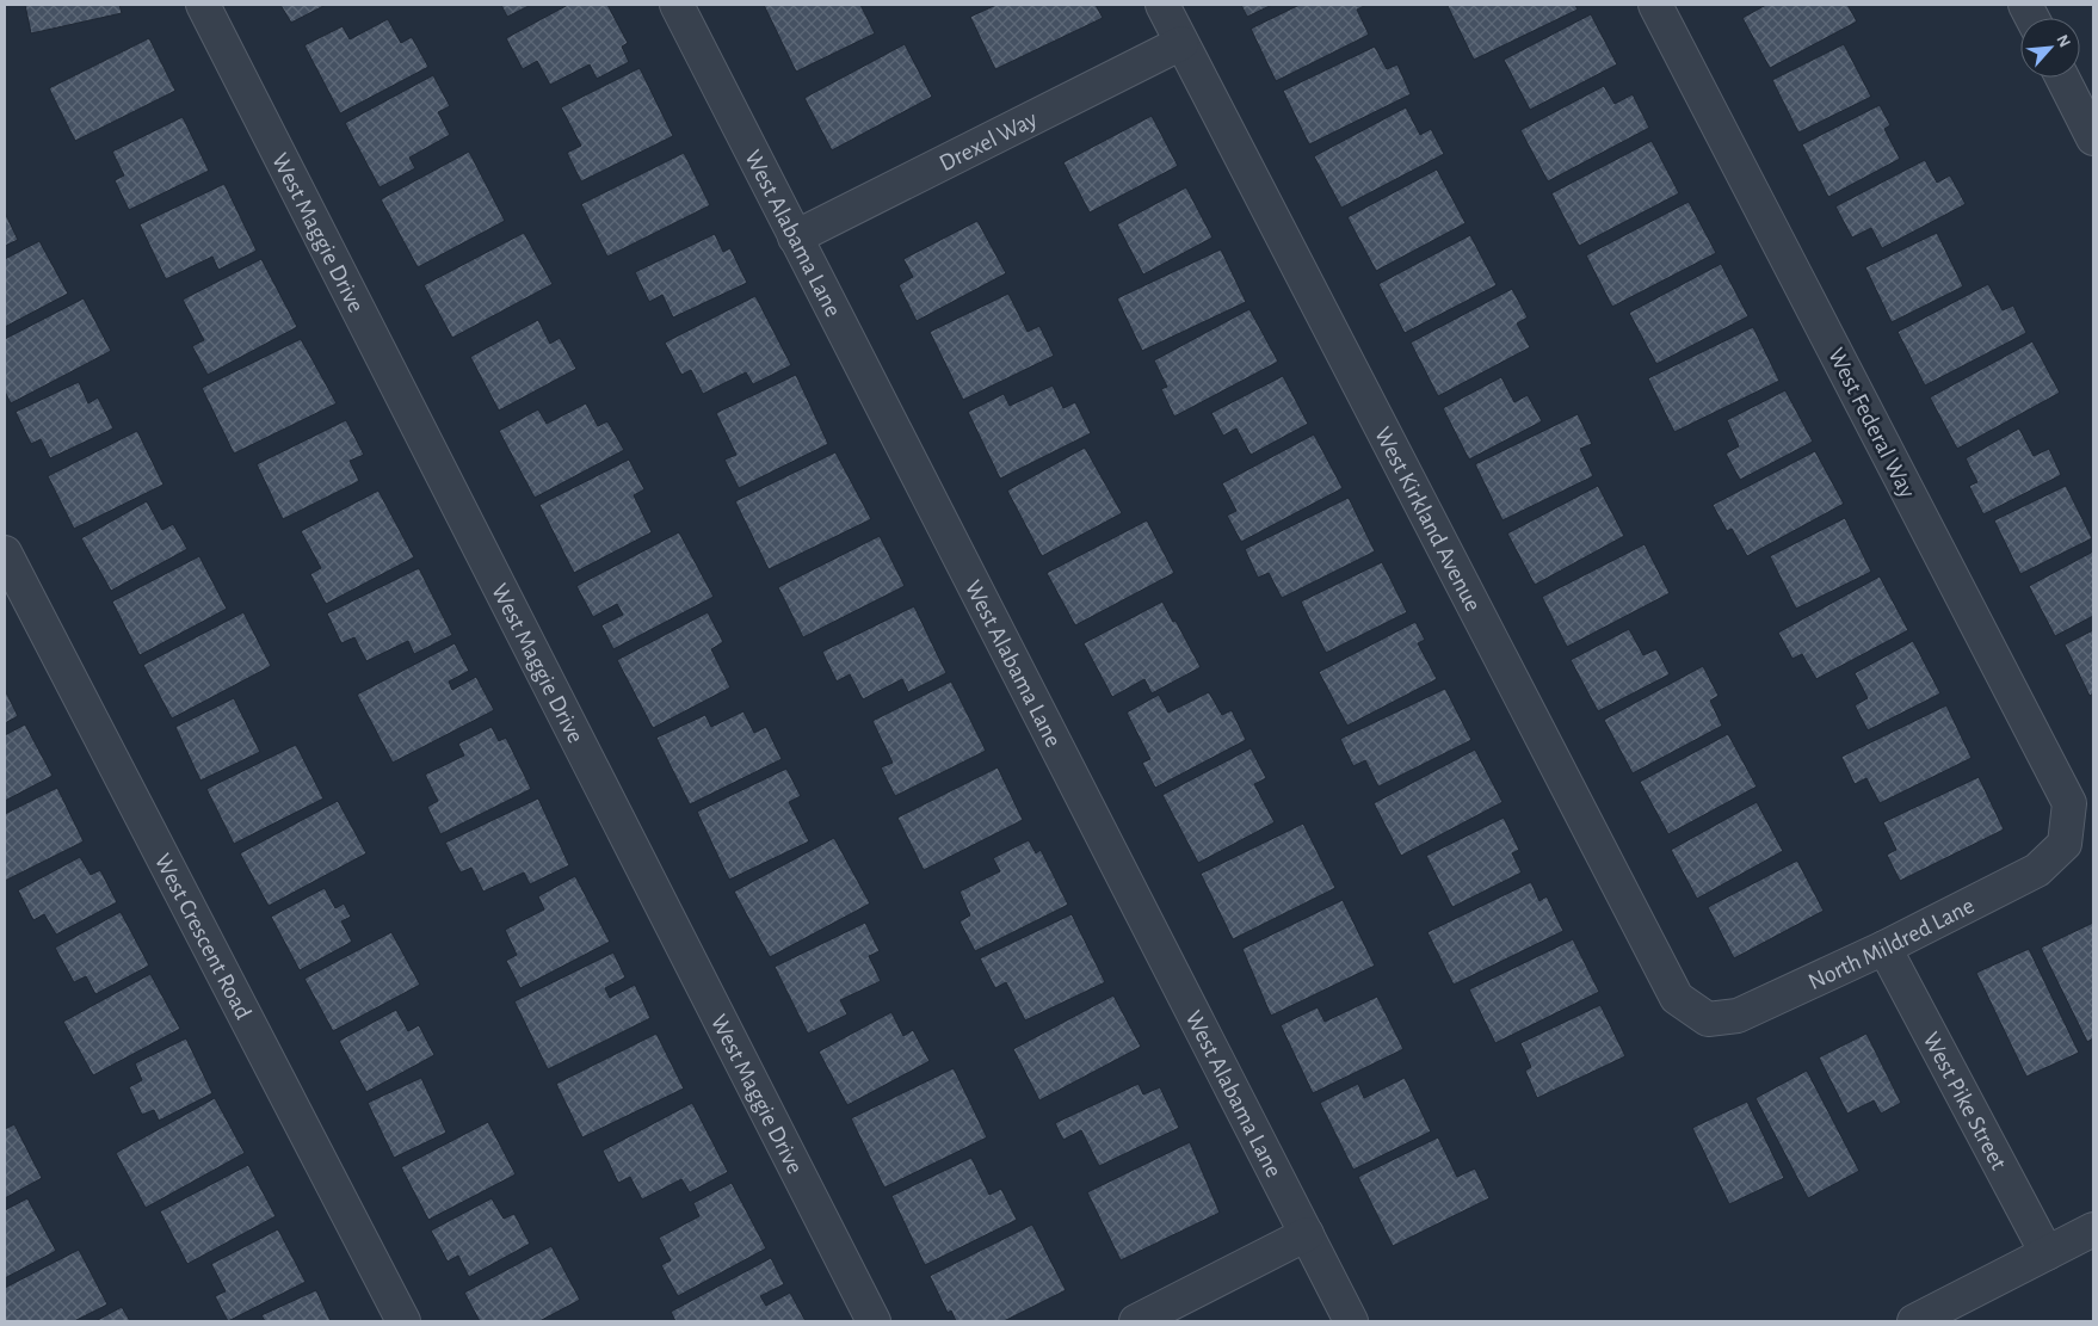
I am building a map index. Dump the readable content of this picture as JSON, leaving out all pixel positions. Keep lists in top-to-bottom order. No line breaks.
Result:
{"streets":{"street":["Drexel Way","West Maggie Drive","West Alabama Lane","West Federal Way","West Kirkland Avenue","West Crescent Road","North Mildred Lane","West Pike Street"]},"crossings":[["Drexel Way","West Alabama Lane"],["Drexel Way","West Kirkland Avenue"],["West Federal Way","North Mildred Lane"],["West Kirkland Avenue","North Mildred Lane"],["North Mildred Lane","West Pike Street"]],"north":"top right"}
